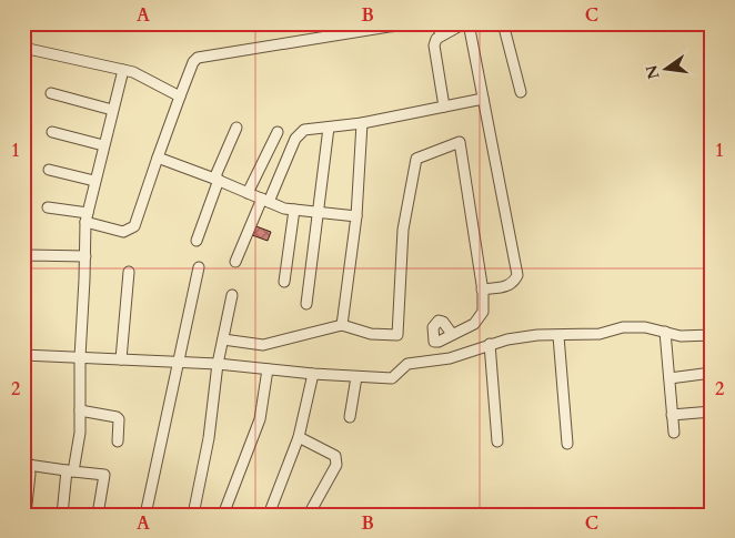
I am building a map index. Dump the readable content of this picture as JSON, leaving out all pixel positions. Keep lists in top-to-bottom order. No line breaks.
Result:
{"north":"left","grid":{"columns":["A","B","C"],"rows":["1","2"]}}
